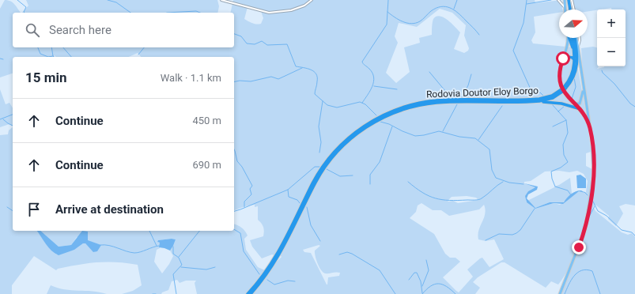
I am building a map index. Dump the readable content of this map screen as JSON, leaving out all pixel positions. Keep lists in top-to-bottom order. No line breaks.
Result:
{"streets":{"highway":["Rodovia Doutor Eloy Borgo"]},"north":"right","page":{"map_buttons":["+","−"],"search":"Search here","heading":["15 min","Walk · 1.1 km"],"list":[["Continue","450 m"],["Continue","690 m"],"Arrive at destination"]}}
